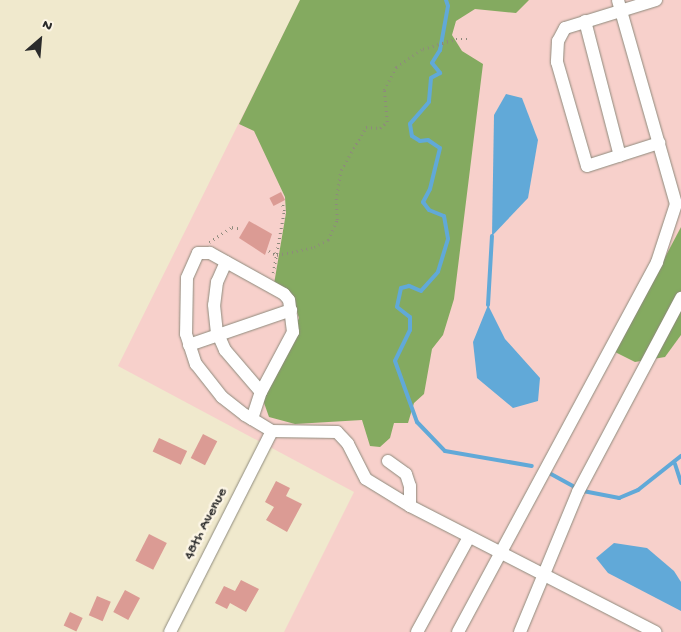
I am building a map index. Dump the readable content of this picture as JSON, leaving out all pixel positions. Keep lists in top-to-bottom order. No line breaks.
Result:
{"streets":{"street":["48th Avenue"]},"north":"top right"}
